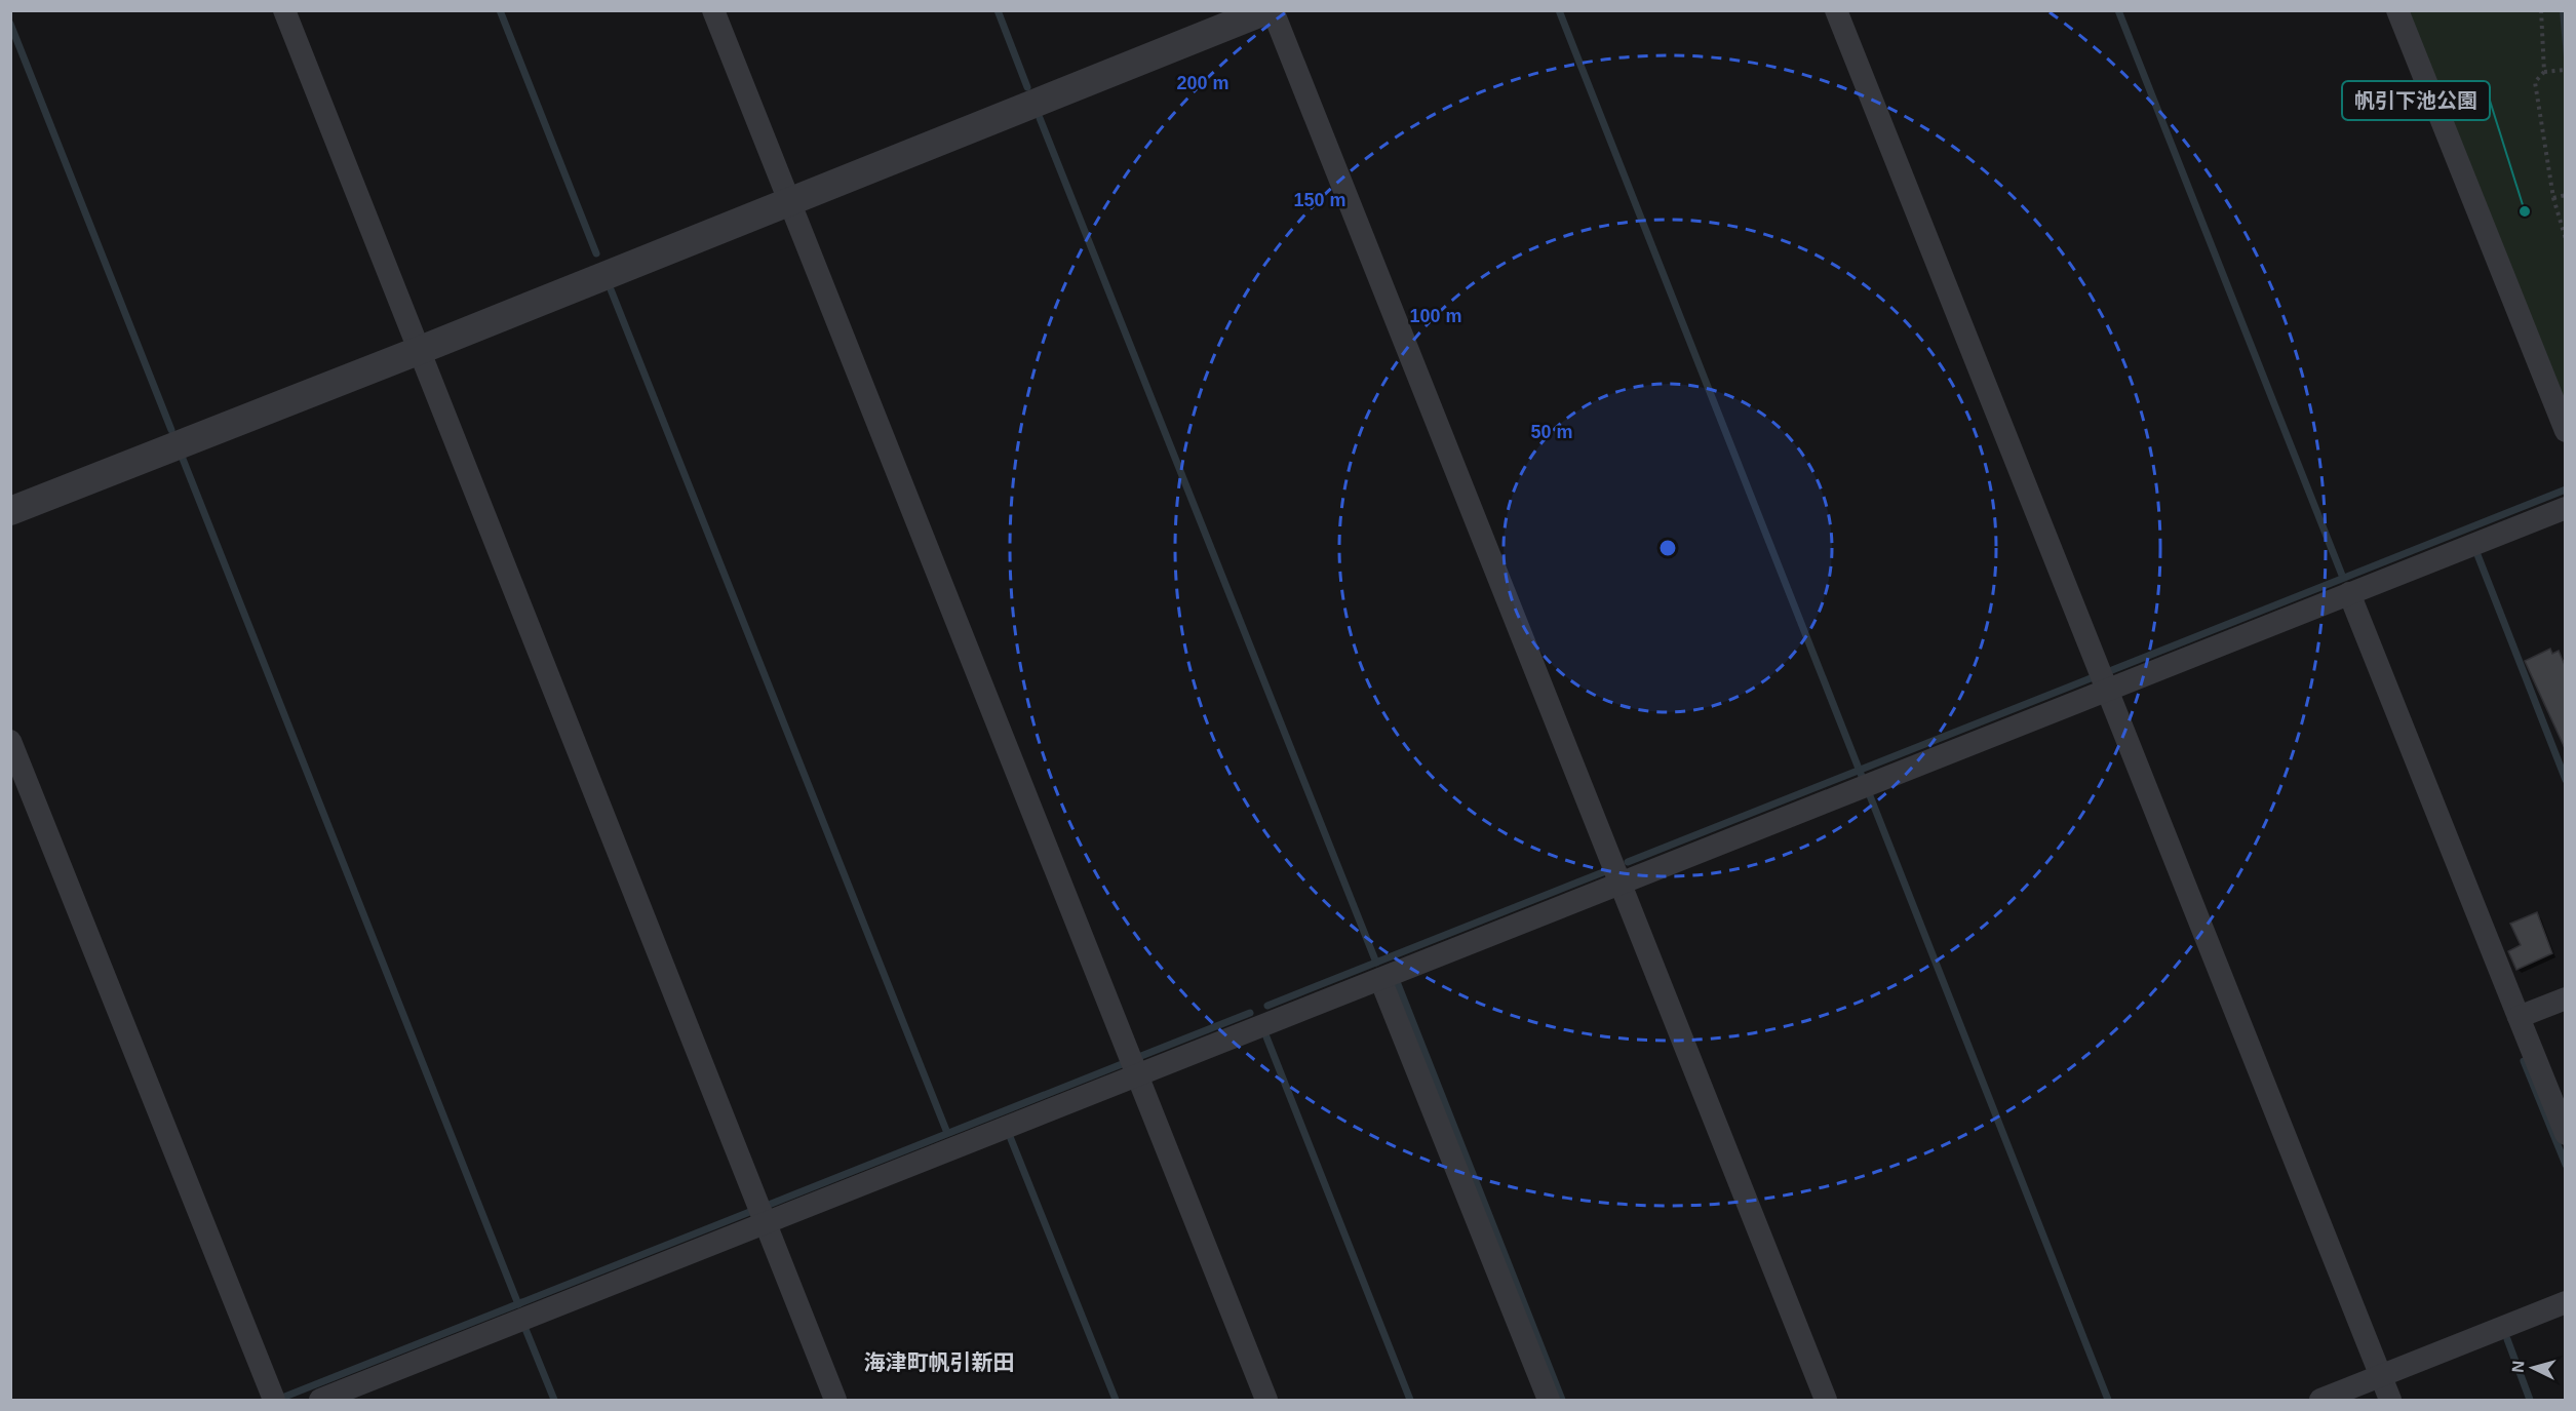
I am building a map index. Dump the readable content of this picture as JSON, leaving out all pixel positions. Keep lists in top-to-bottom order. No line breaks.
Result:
{"districts":["海津町帆引新田"],"places":["帆引下池公園"],"north":"left","rings":["200 m","150 m","100 m","50 m"]}
